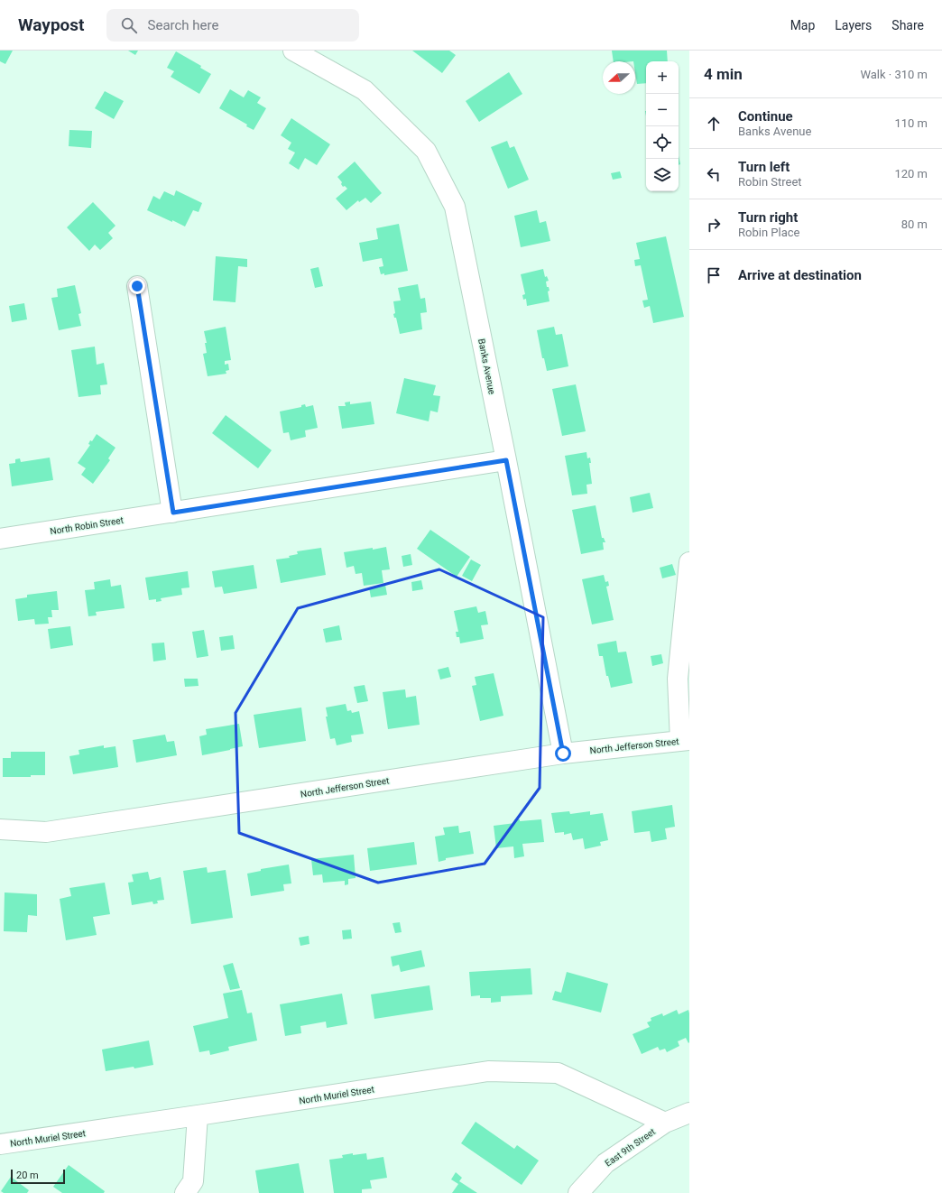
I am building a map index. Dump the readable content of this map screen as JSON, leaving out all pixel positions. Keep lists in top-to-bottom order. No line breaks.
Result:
{"streets":{"street":["Banks Avenue","North Robin Street","North Jefferson Street","North Muriel Street","East 9th Street"]},"crossings":[["Banks Avenue","North Robin Street"],["Banks Avenue","North Jefferson Street"],["North Muriel Street","East 9th Street"]],"scale_bar":"20 m","north":"left","page":{"header":"Waypost","search":"Search here","nav":["Map","Layers","Share"],"heading":["4 min","Walk · 310 m"],"map_buttons":["+","−"],"list":[["Continue","Banks Avenue","110 m"],["Turn left","Robin Street","120 m"],["Turn right","Robin Place","80 m"],"Arrive at destination"],"scale":"20 m"}}
